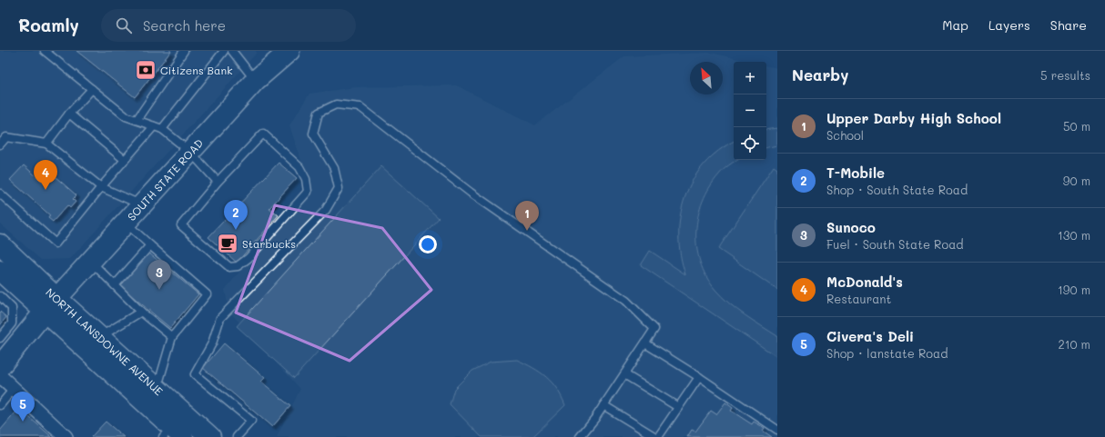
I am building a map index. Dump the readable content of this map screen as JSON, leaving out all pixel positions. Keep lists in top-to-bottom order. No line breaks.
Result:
{"streets":{"main road":["SOUTH STATE ROAD","NORTH LANSDOWNE AVENUE"]},"crossings":[["SOUTH STATE ROAD","NORTH LANSDOWNE AVENUE"]],"places":{"bank":["Citizens Bank"],"cafe":["Starbucks"]},"north":"top left","page":{"header":"Roamly","search":"Search here","nav":["Map","Layers","Share"],"heading":["Nearby","5 results"],"map_buttons":["+","−"],"list":[{"mark":"1","name":"Upper Darby High School","note":"School","value":"50 m"},{"mark":"2","name":"T-Mobile","note":"Shop · South State Road","value":"90 m"},{"mark":"3","name":"Sunoco","note":"Fuel · South State Road","value":"130 m"},{"mark":"4","name":"McDonald's","note":"Restaurant","value":"190 m"},{"mark":"5","name":"Civera's Deli","note":"Shop · lanstate Road","value":"210 m"}],"pins":["4","2","1","3","5"]}}
